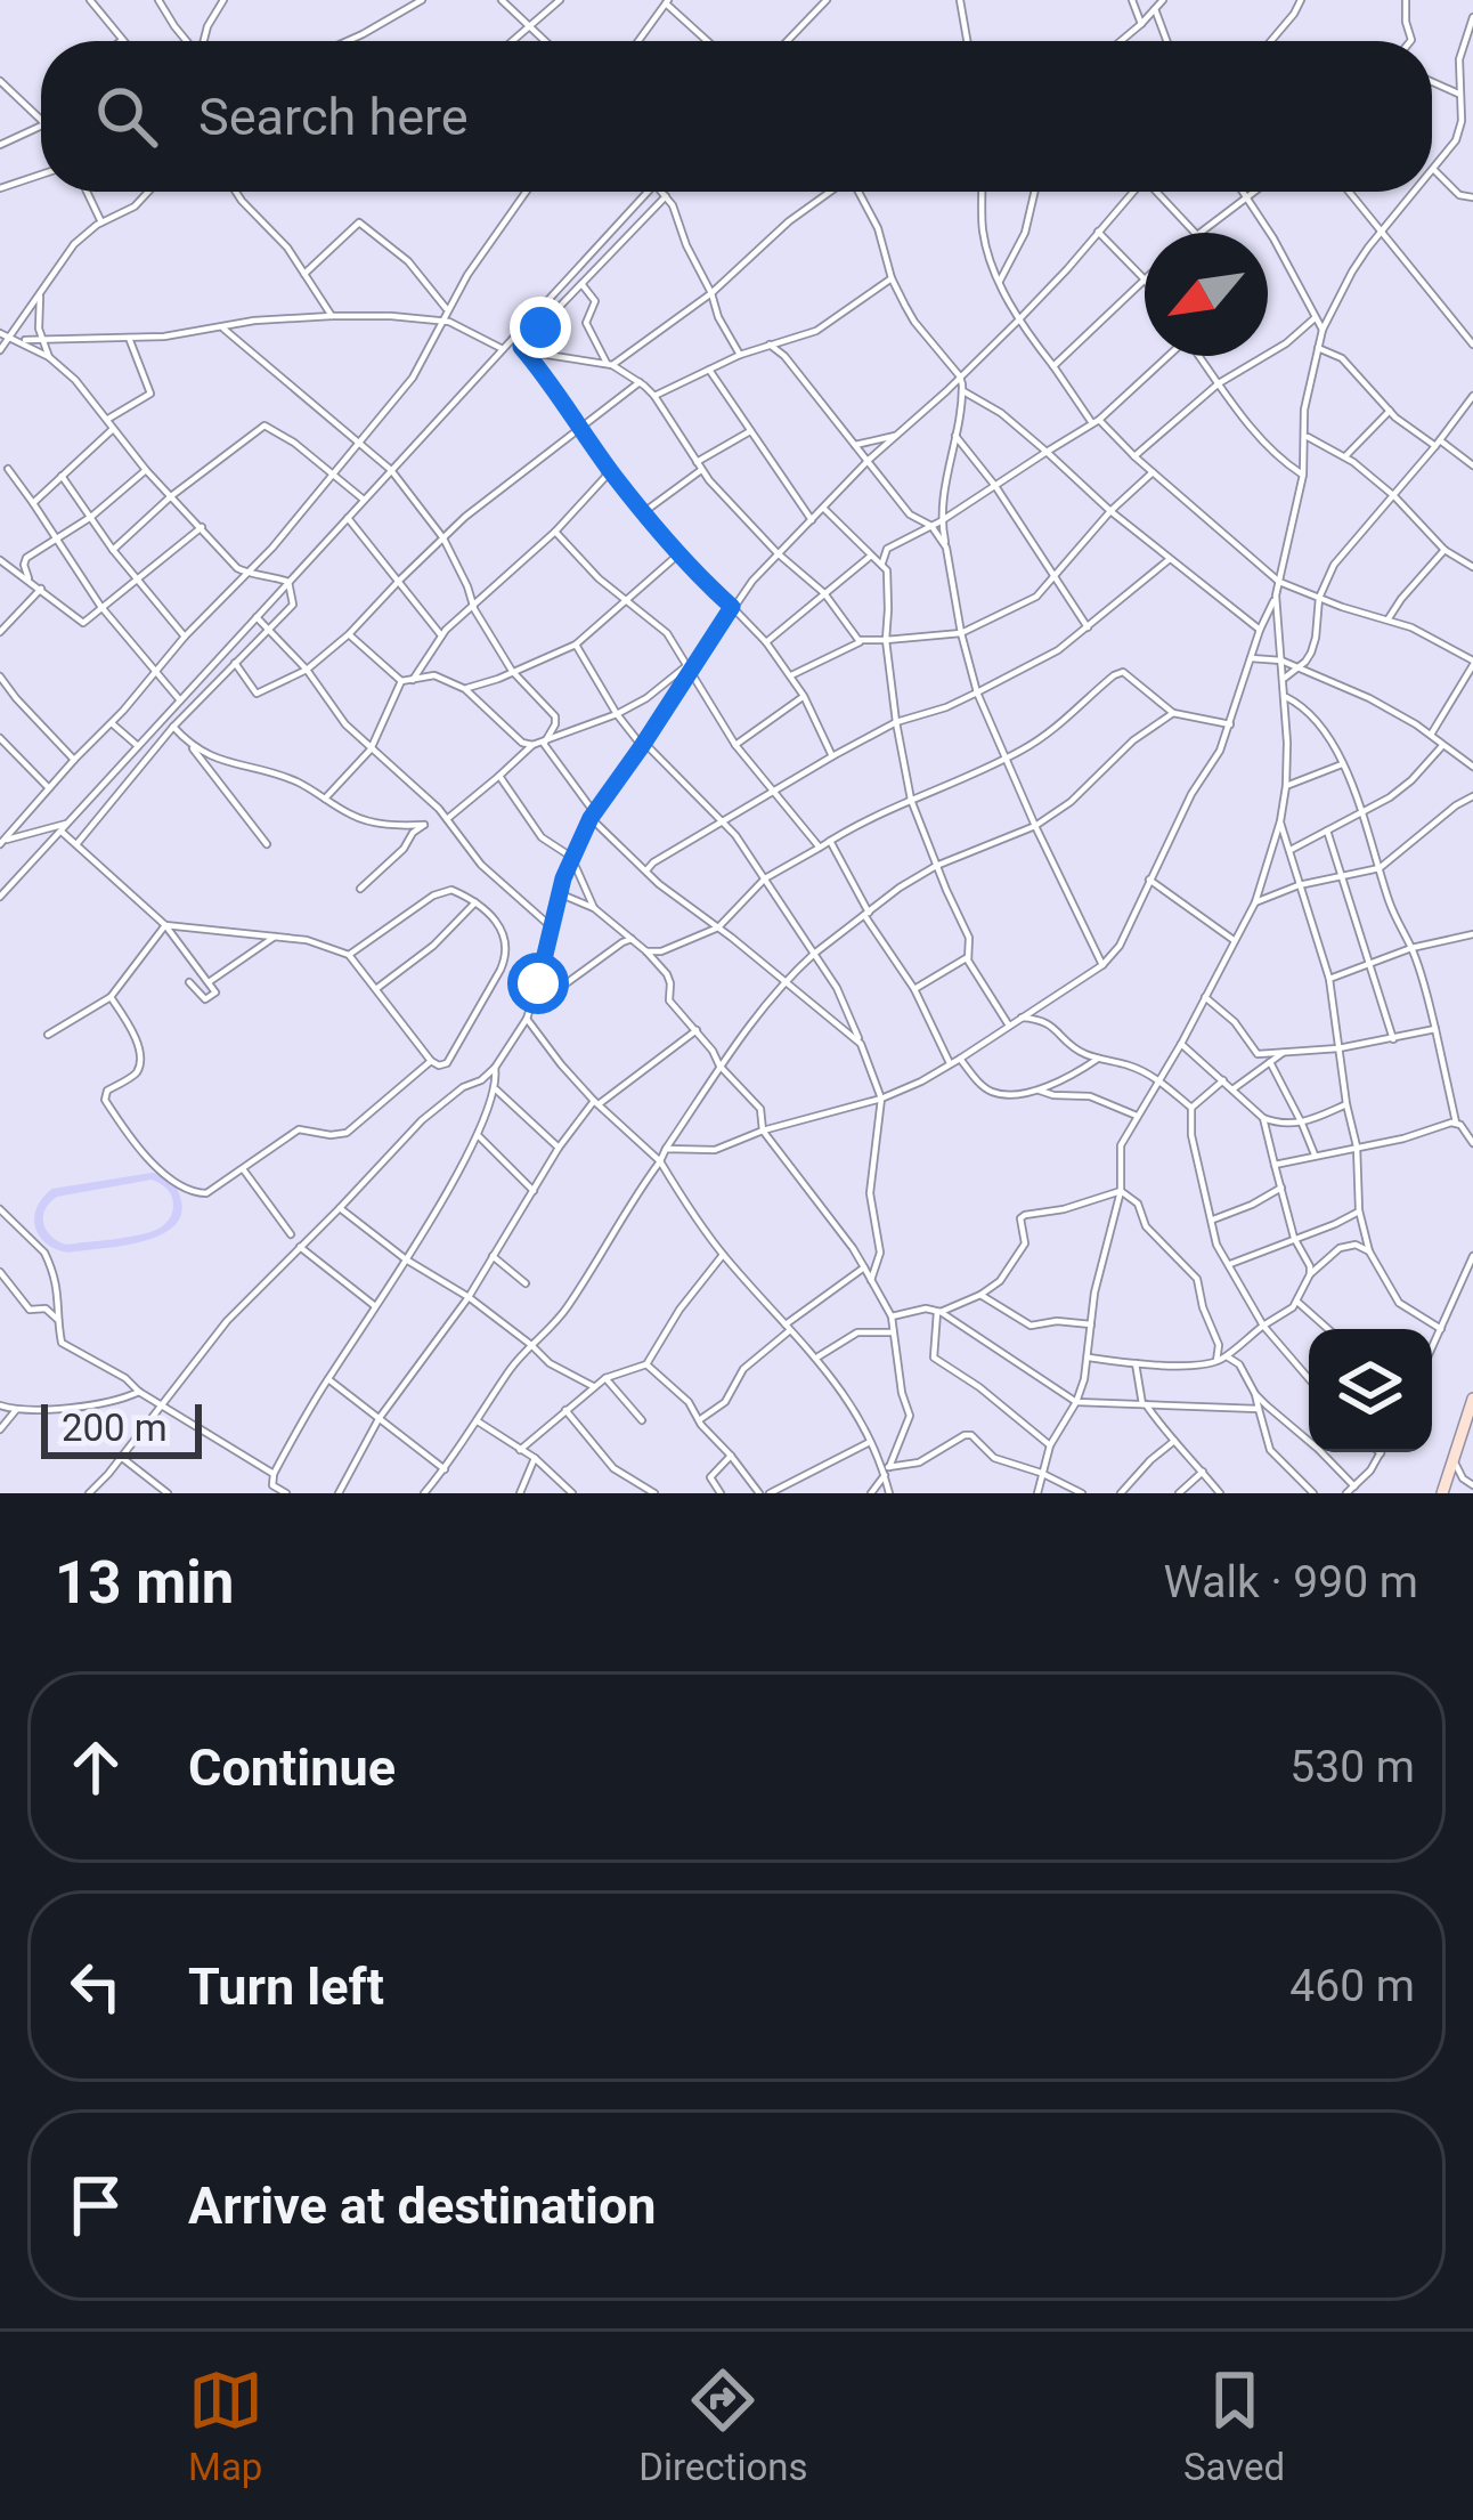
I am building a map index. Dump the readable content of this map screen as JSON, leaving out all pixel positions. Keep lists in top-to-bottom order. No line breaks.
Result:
{"scale_bar":"200 m","north":"bottom left","page":{"search":"Search here","scale":"200 m","heading":["13 min","Walk · 990 m"],"list":[["Continue","530 m"],["Turn left","460 m"],"Arrive at destination"],"nav":["Map","Directions","Saved"]}}
